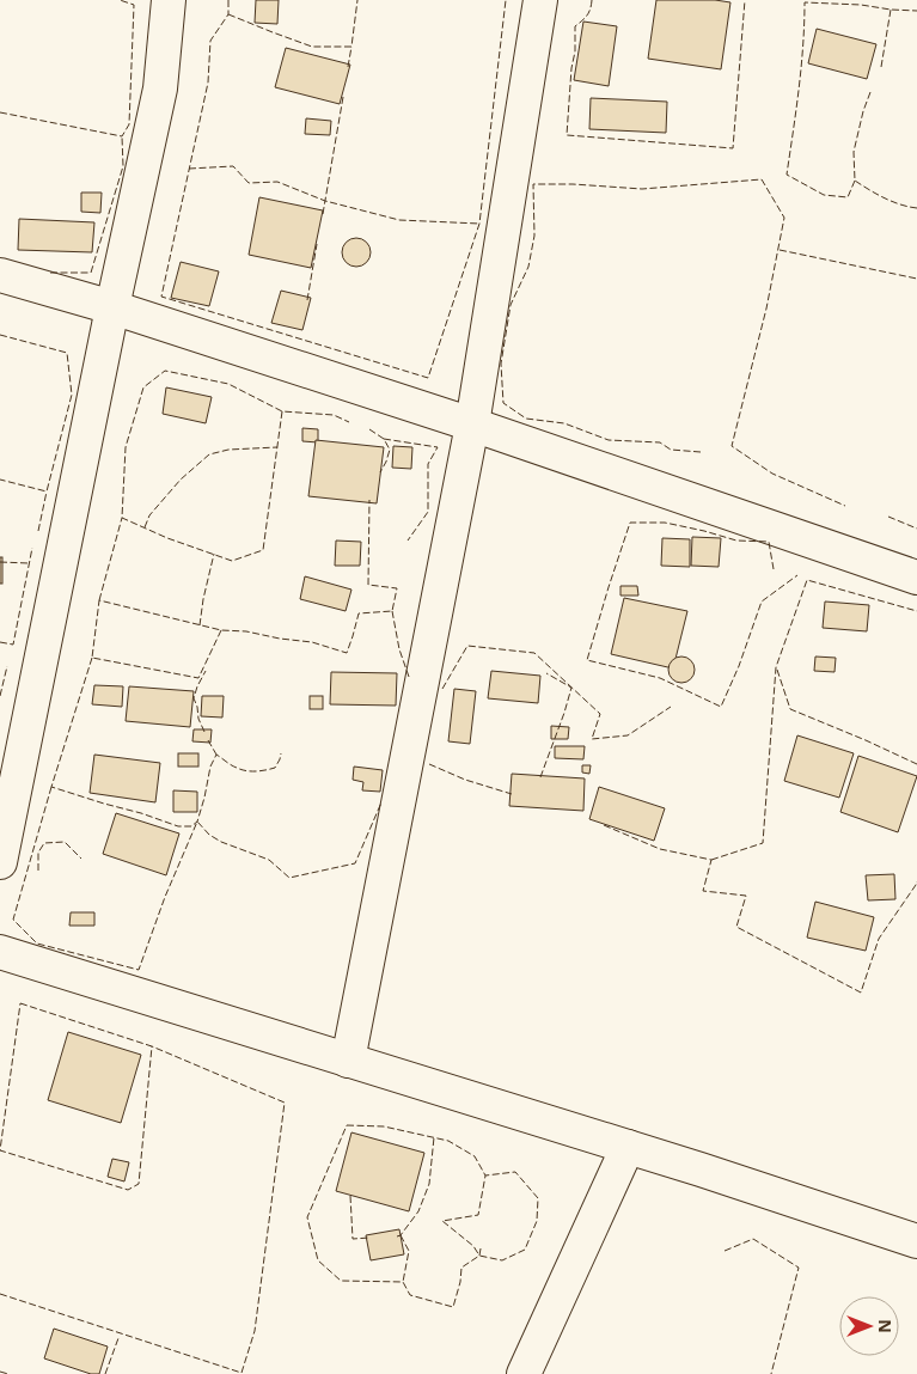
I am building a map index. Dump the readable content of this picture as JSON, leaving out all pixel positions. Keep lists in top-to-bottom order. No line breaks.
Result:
{"north":"right"}
